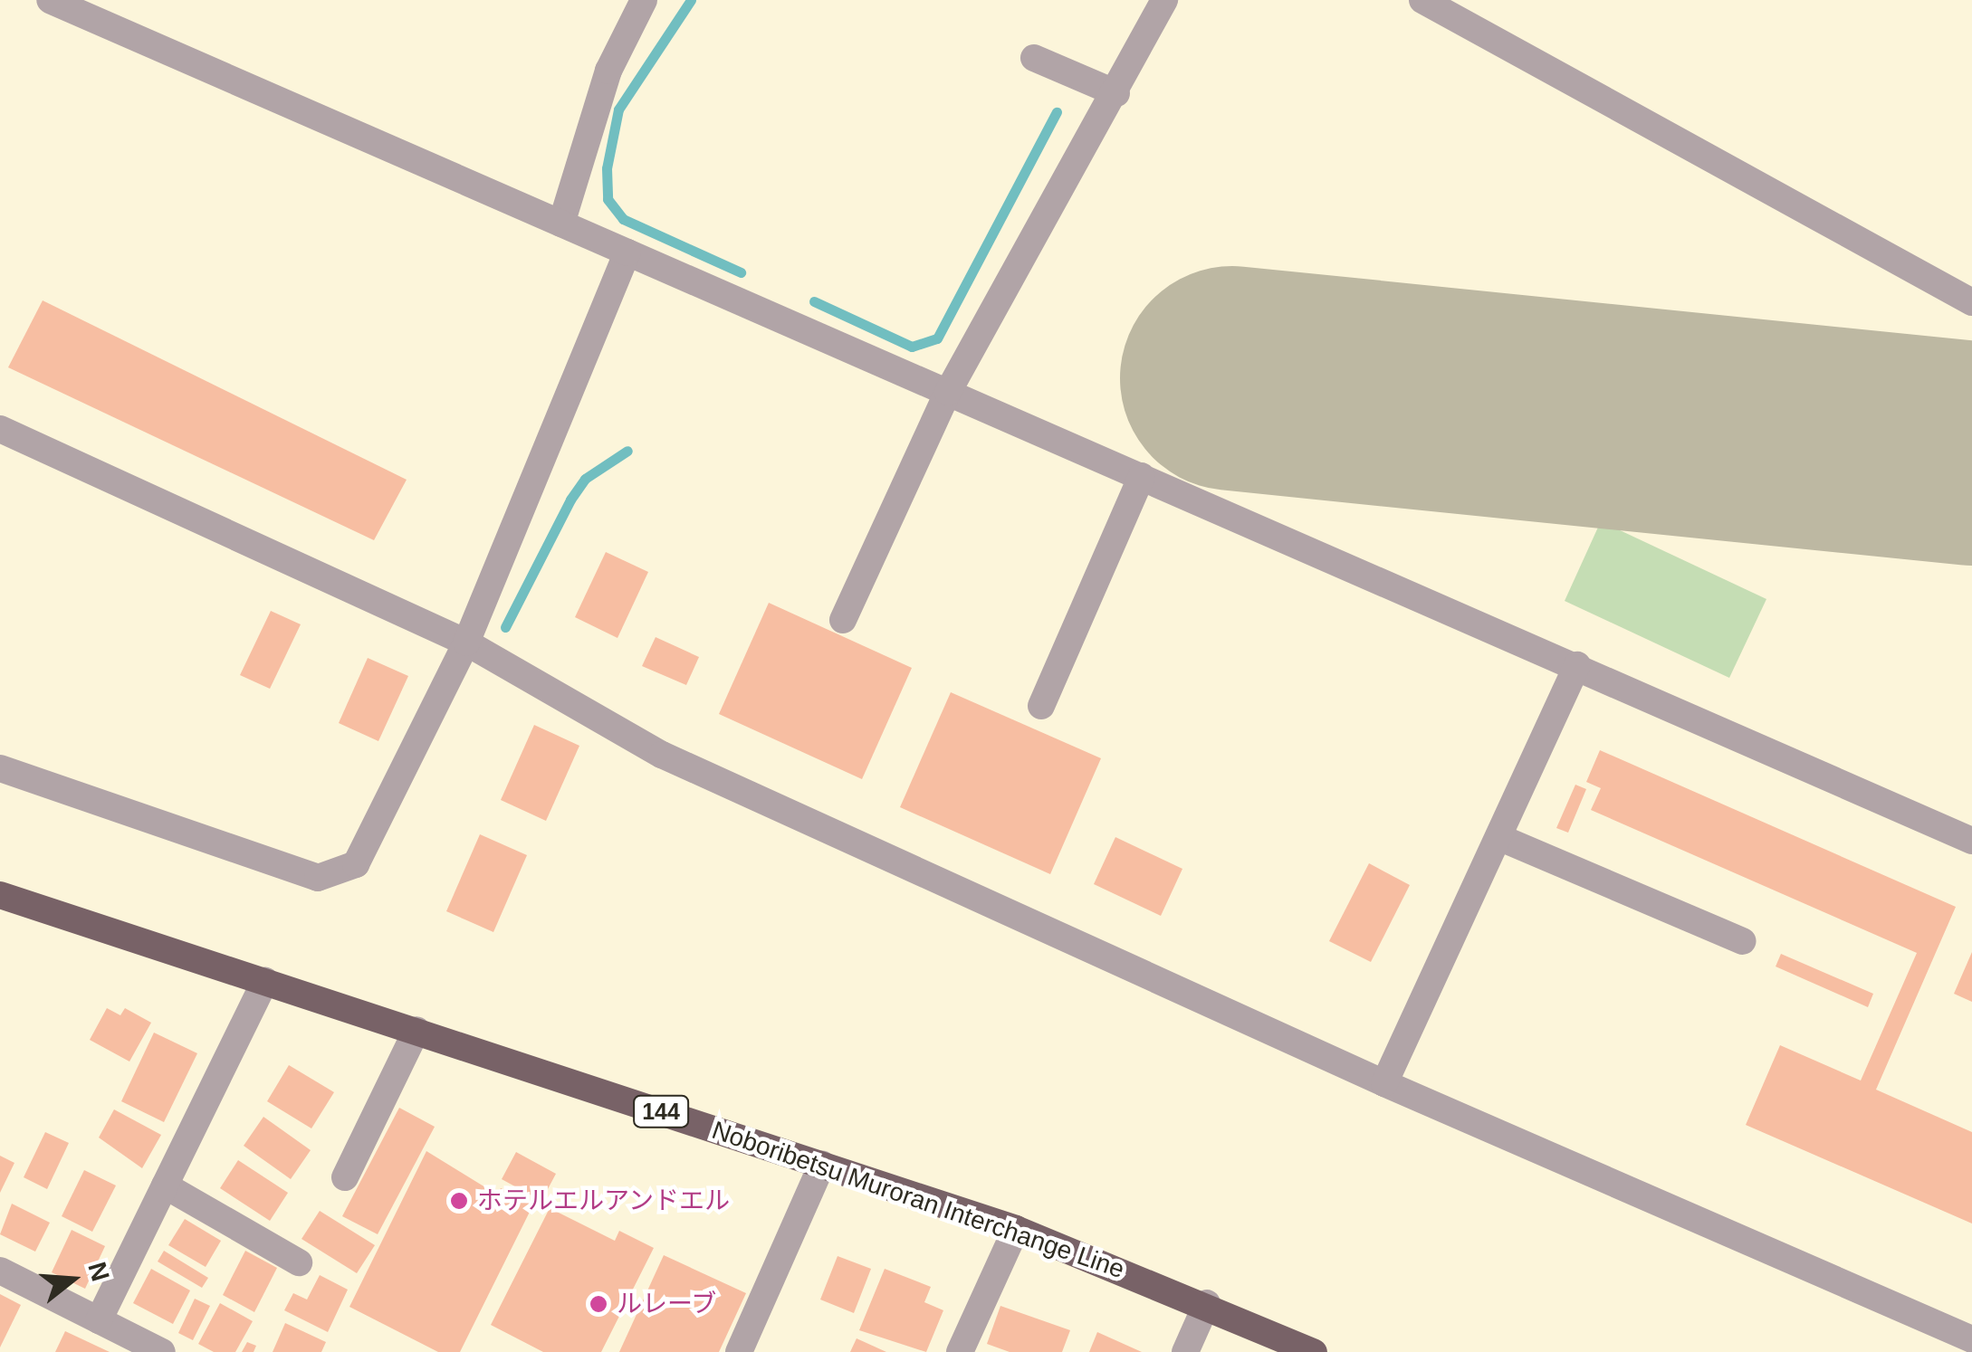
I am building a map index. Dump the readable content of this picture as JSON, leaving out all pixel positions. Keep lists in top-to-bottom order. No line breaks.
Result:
{"streets":{"main road":["144","Noboribetsu Muroran Interchange Line"]},"places":["ホテルエルアンドエル","ルレーブ"],"north":"right"}
